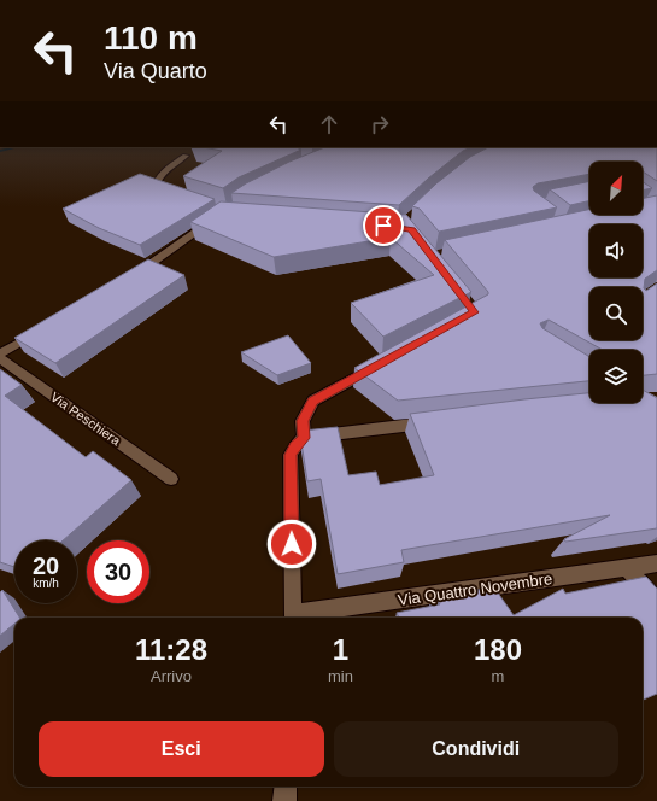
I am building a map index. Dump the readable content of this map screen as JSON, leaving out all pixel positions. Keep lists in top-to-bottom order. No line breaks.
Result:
{"streets":{"street":["Via Peschiera","Via Quattro Novembre"]},"north":"top right","page":{"turn":["110 m","Via Quarto"],"speed":"20 km/h","limit":"30","eta":["11:28","Arrivo","1","min","180","m"],"buttons":["Esci","Condividi"]}}
